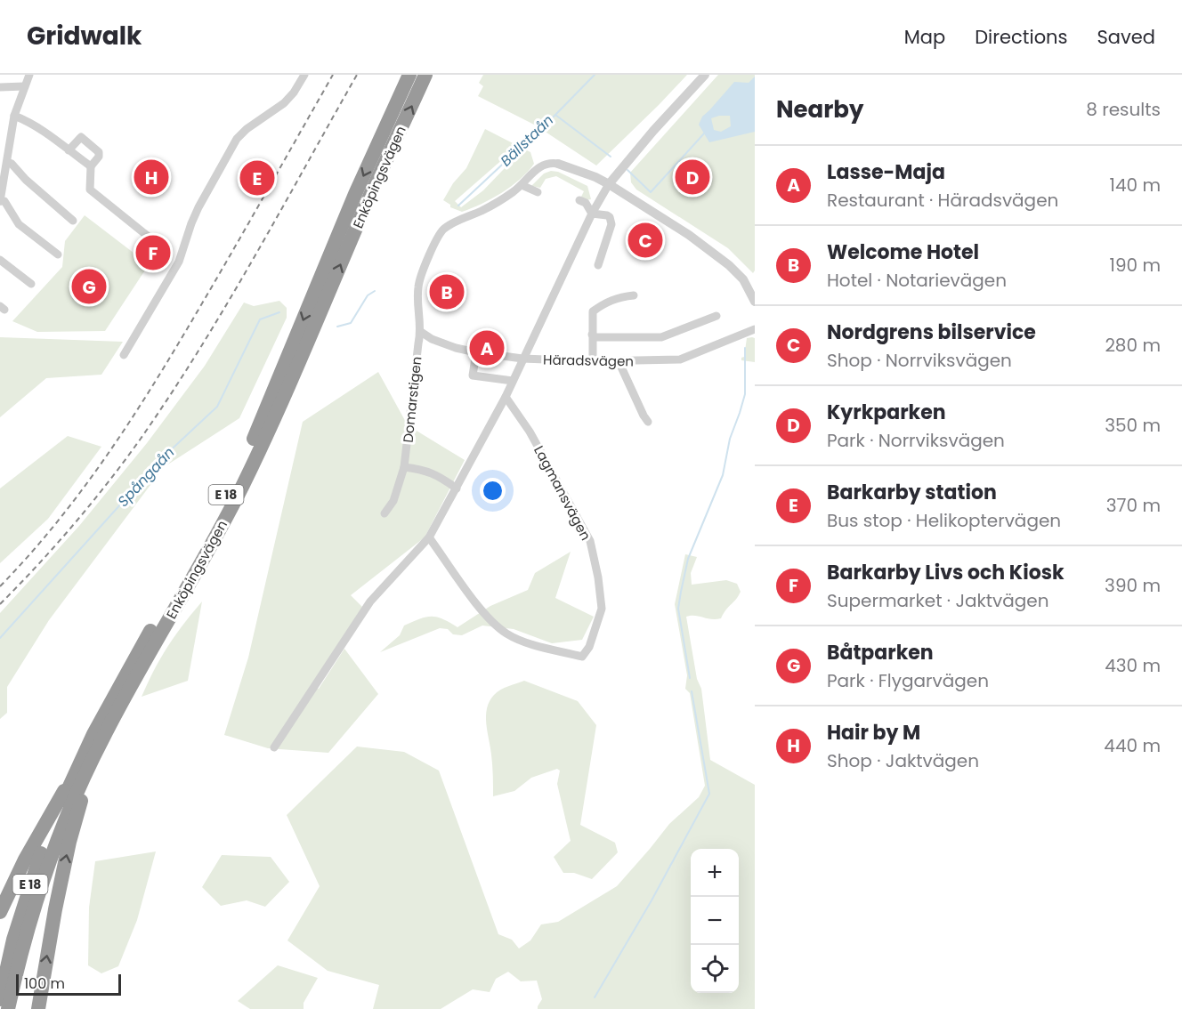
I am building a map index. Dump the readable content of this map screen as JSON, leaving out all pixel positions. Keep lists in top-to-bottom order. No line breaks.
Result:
{"streets":{"highway":["Enköpingsvägen","E 18"],"street":["Häradsvägen","Domarstigen","Lagmansvägen"]},"crossings":[["Häradsvägen","Domarstigen"]],"water":["Bällstaån","Spångaån"],"scale_bar":"100 m","page":{"header":"Gridwalk","nav":["Map","Directions","Saved"],"heading":["Nearby","8 results"],"list":[{"mark":"A","name":"Lasse-Maja","note":"Restaurant · Häradsvägen","value":"140 m"},{"mark":"B","name":"Welcome Hotel","note":"Hotel · Notarievägen","value":"190 m"},{"mark":"C","name":"Nordgrens bilservice","note":"Shop · Norrviksvägen","value":"280 m"},{"mark":"D","name":"Kyrkparken","note":"Park · Norrviksvägen","value":"350 m"},{"mark":"E","name":"Barkarby station","note":"Bus stop · Helikoptervägen","value":"370 m"},{"mark":"F","name":"Barkarby Livs och Kiosk","note":"Supermarket · Jaktvägen","value":"390 m"},{"mark":"G","name":"Båtparken","note":"Park · Flygarvägen","value":"430 m"},{"mark":"H","name":"Hair by M","note":"Shop · Jaktvägen","value":"440 m"}],"pins":["D","H","E","C","F","G","B","A"],"map_buttons":["+","−"],"scale":"100 m"}}
